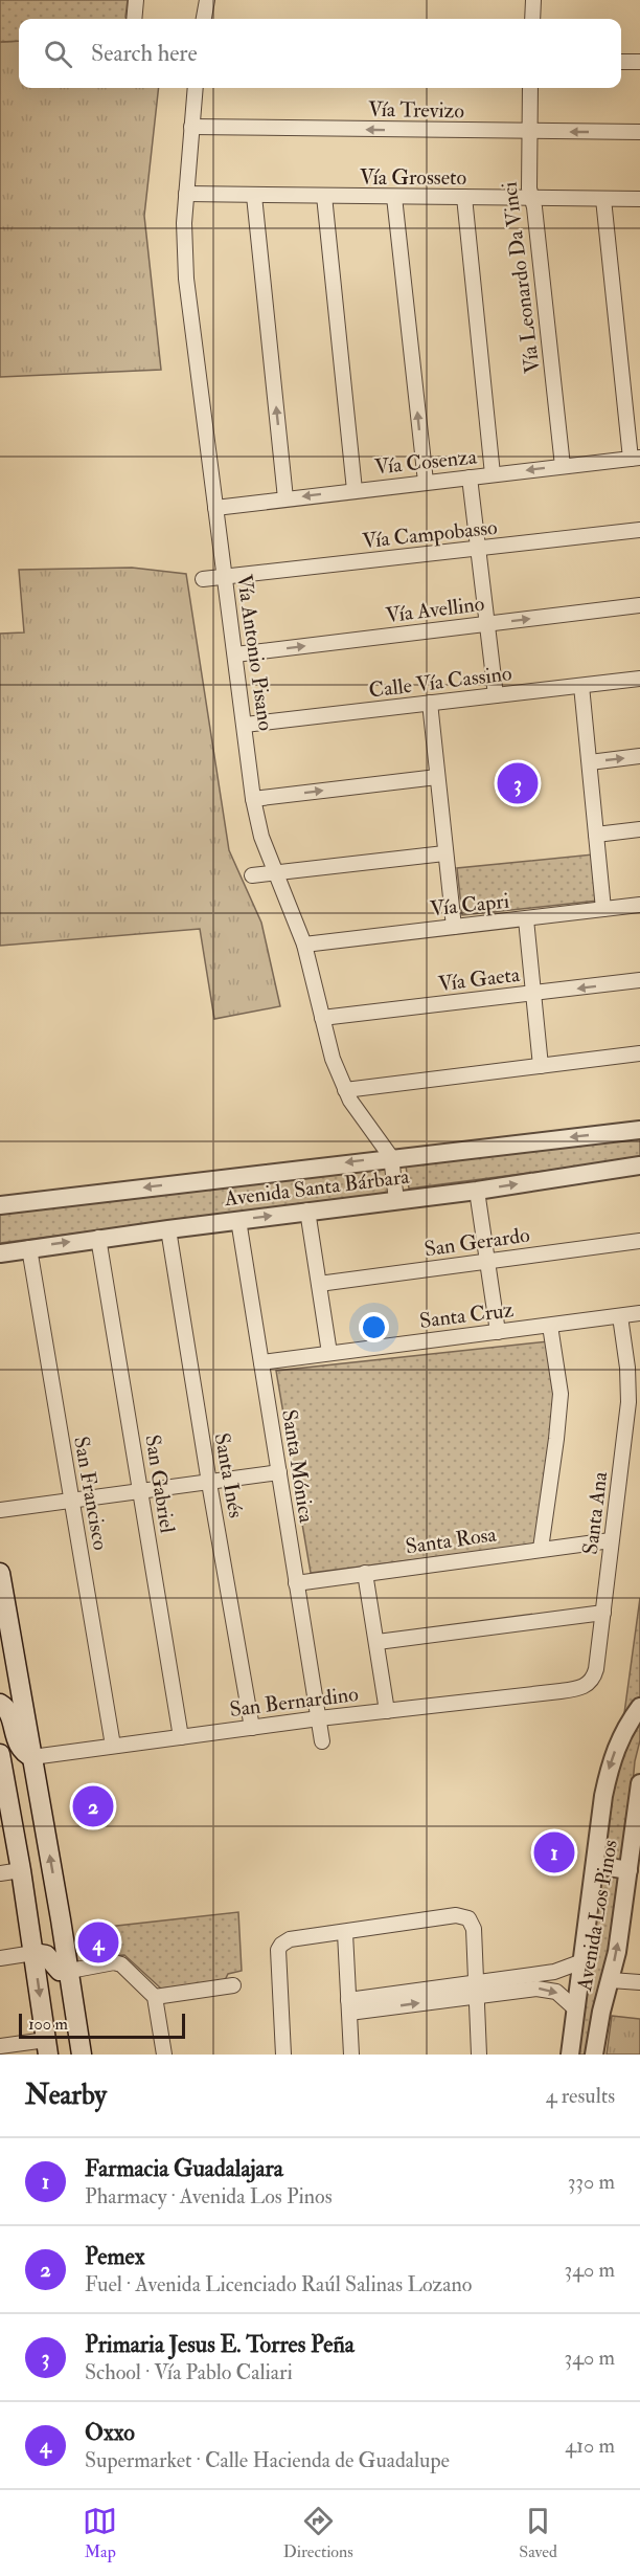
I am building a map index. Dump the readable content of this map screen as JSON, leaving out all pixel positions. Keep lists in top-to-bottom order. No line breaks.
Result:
{"streets":{"street":["Vía Trevizo","Vía Grosseto","Vía Leonardo Da Vinci","Vía Cosenza","Vía Campobasso","Vía Avellino","Vía Antonio Pisano","Calle Vía Cassino","Vía Capri","Vía Gaeta","Avenida Santa Bárbara","San Gerardo","Santa Cruz","Santa Mónica","Santa Inés","San Gabriel","San Francisco","Santa Ana","Santa Rosa","San Bernardino","Avenida Los Pinos"]},"crossings":[["Vía Trevizo","Vía Leonardo Da Vinci"],["Vía Trevizo","Vía Antonio Pisano"],["Vía Grosseto","Vía Leonardo Da Vinci"],["Vía Grosseto","Vía Antonio Pisano"],["Vía Leonardo Da Vinci","Vía Cosenza"],["Vía Cosenza","Vía Antonio Pisano"],["Vía Campobasso","Vía Antonio Pisano"],["Vía Avellino","Vía Antonio Pisano"],["Vía Antonio Pisano","Calle Vía Cassino"],["Vía Antonio Pisano","Vía Capri"],["Vía Antonio Pisano","Vía Gaeta"],["Vía Antonio Pisano","Avenida Santa Bárbara"],["Avenida Santa Bárbara","Santa Mónica"],["Avenida Santa Bárbara","Santa Inés"],["Avenida Santa Bárbara","San Gabriel"],["Avenida Santa Bárbara","San Francisco"],["Santa Cruz","Santa Mónica"],["Santa Cruz","Santa Ana"],["Santa Mónica","Santa Rosa"],["Santa Mónica","San Bernardino"],["Santa Inés","San Bernardino"],["San Gabriel","San Bernardino"],["San Francisco","San Bernardino"],["Santa Ana","Santa Rosa"],["Santa Ana","San Bernardino"]],"one_way":["Vía Trevizo","Vía Avellino"],"scale_bar":"100 m","page":{"search":"Search here","pins":["3","2","1","4"],"scale":"100 m","heading":["Nearby","4 results"],"list":[{"mark":"1","name":"Farmacia Guadalajara","note":"Pharmacy · Avenida Los Pinos","value":"330 m"},{"mark":"2","name":"Pemex","note":"Fuel · Avenida Licenciado Raúl Salinas Lozano","value":"340 m"},{"mark":"3","name":"Primaria Jesus E. Torres Peña","note":"School · Vía Pablo Caliari","value":"340 m"},{"mark":"4","name":"Oxxo","note":"Supermarket · Calle Hacienda de Guadalupe","value":"410 m"}],"nav":["Map","Directions","Saved"]}}
